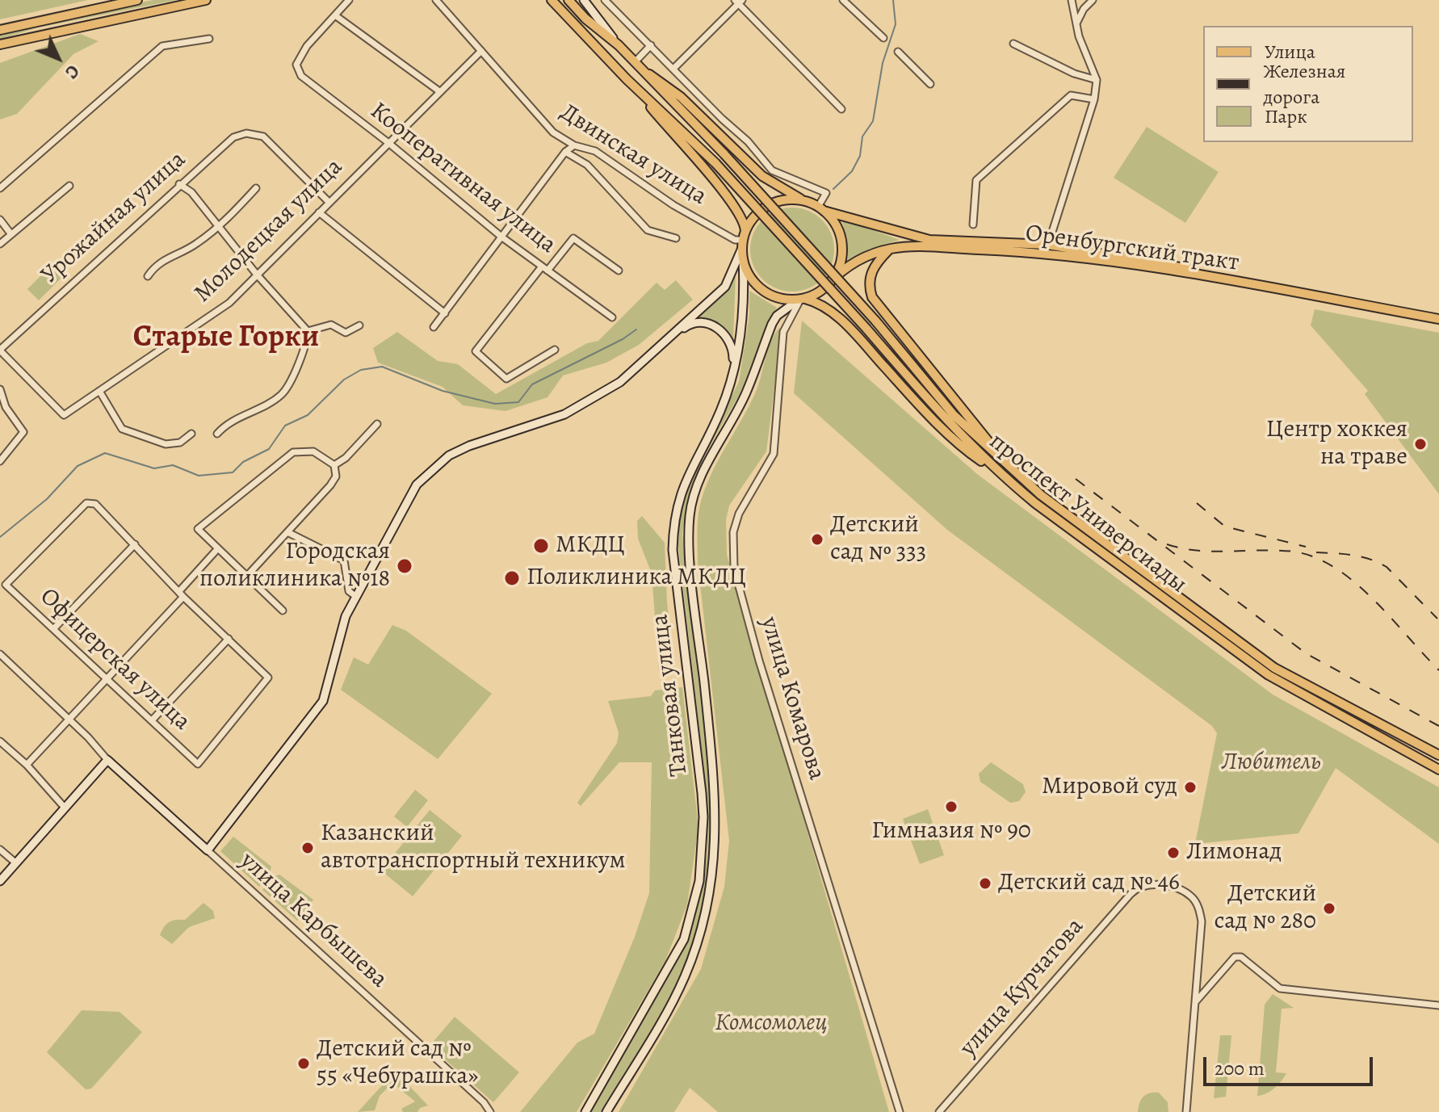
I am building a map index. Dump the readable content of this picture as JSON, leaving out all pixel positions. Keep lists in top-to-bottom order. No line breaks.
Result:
{"streets":{"main road":["Оренбургский тракт","проспект Универсиады","Танковая улица","улица Карбышева"],"street":["Двинская улица","Кооперативная улица","Урожайная улица","Молодецкая улица","Офицерская улица","улица Комарова","улица Курчатова"]},"crossings":[["Двинская улица","Молодецкая улица"],["Двинская улица","Оренбургский тракт"],["Двинская улица","Танковая улица"],["Двинская улица","улица Комарова"],["Кооперативная улица","Молодецкая улица"],["Урожайная улица","Молодецкая улица"],["Оренбургский тракт","Танковая улица"],["Оренбургский тракт","улица Комарова"],["Танковая улица","улица Комарова"]],"districts":["Старые Горки"],"parks":["Любитель","Комсомолец"],"places":["Центр хоккея на траве","Детский сад № 333","МКДЦ","Городская поликлиника №18","Поликлиника МКДЦ","Мировой суд","Гимназия № 90","Казанский автотранспортный техникум","Лимонад","Детский сад № 46","Детский сад № 280","Детский сад № 55 «Чебурашка»"],"legend":["Улица","Железная дорога","Парк"],"scale_bar":"200 m","north":"bottom right"}
